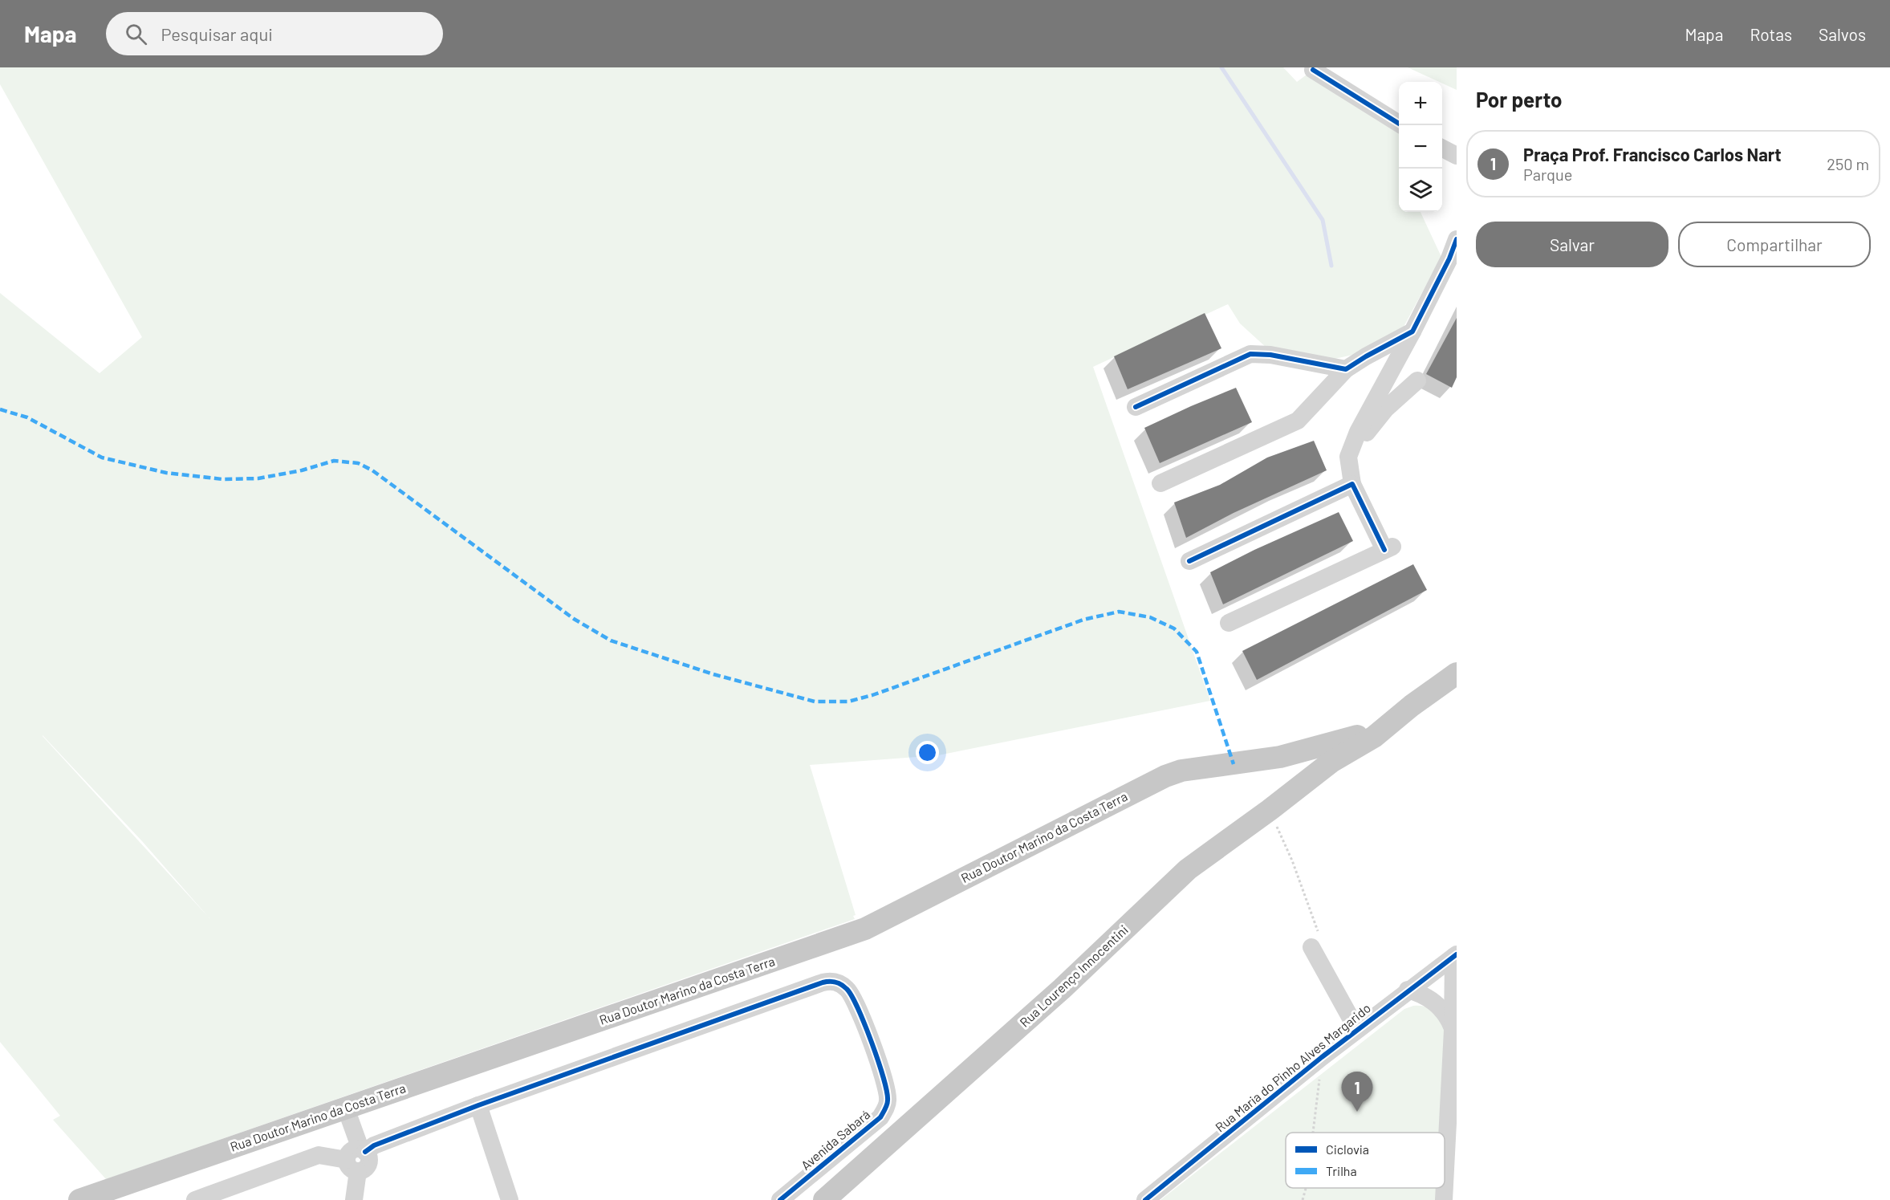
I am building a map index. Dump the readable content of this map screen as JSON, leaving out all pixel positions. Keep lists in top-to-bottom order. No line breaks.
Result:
{"streets":{"main road":["Rua Doutor Marino da Costa Terra","Rua Lourenço Innocentini"],"street":["Rua Maria do Pinho Alves Margarido","Avenida Sabará"]},"crossings":[["Rua Doutor Marino da Costa Terra","Rua Lourenço Innocentini"]],"legend":["Ciclovia","Trilha"],"page":{"header":"Mapa","search":"Pesquisar aqui","nav":["Mapa","Rotas","Salvos"],"heading":"Por perto","map_buttons":["+","−"],"list":[{"mark":"1","name":"Praça Prof. Francisco Carlos Nart","note":"Parque","value":"250 m"}],"buttons":["Salvar","Compartilhar"],"pins":"1"}}
